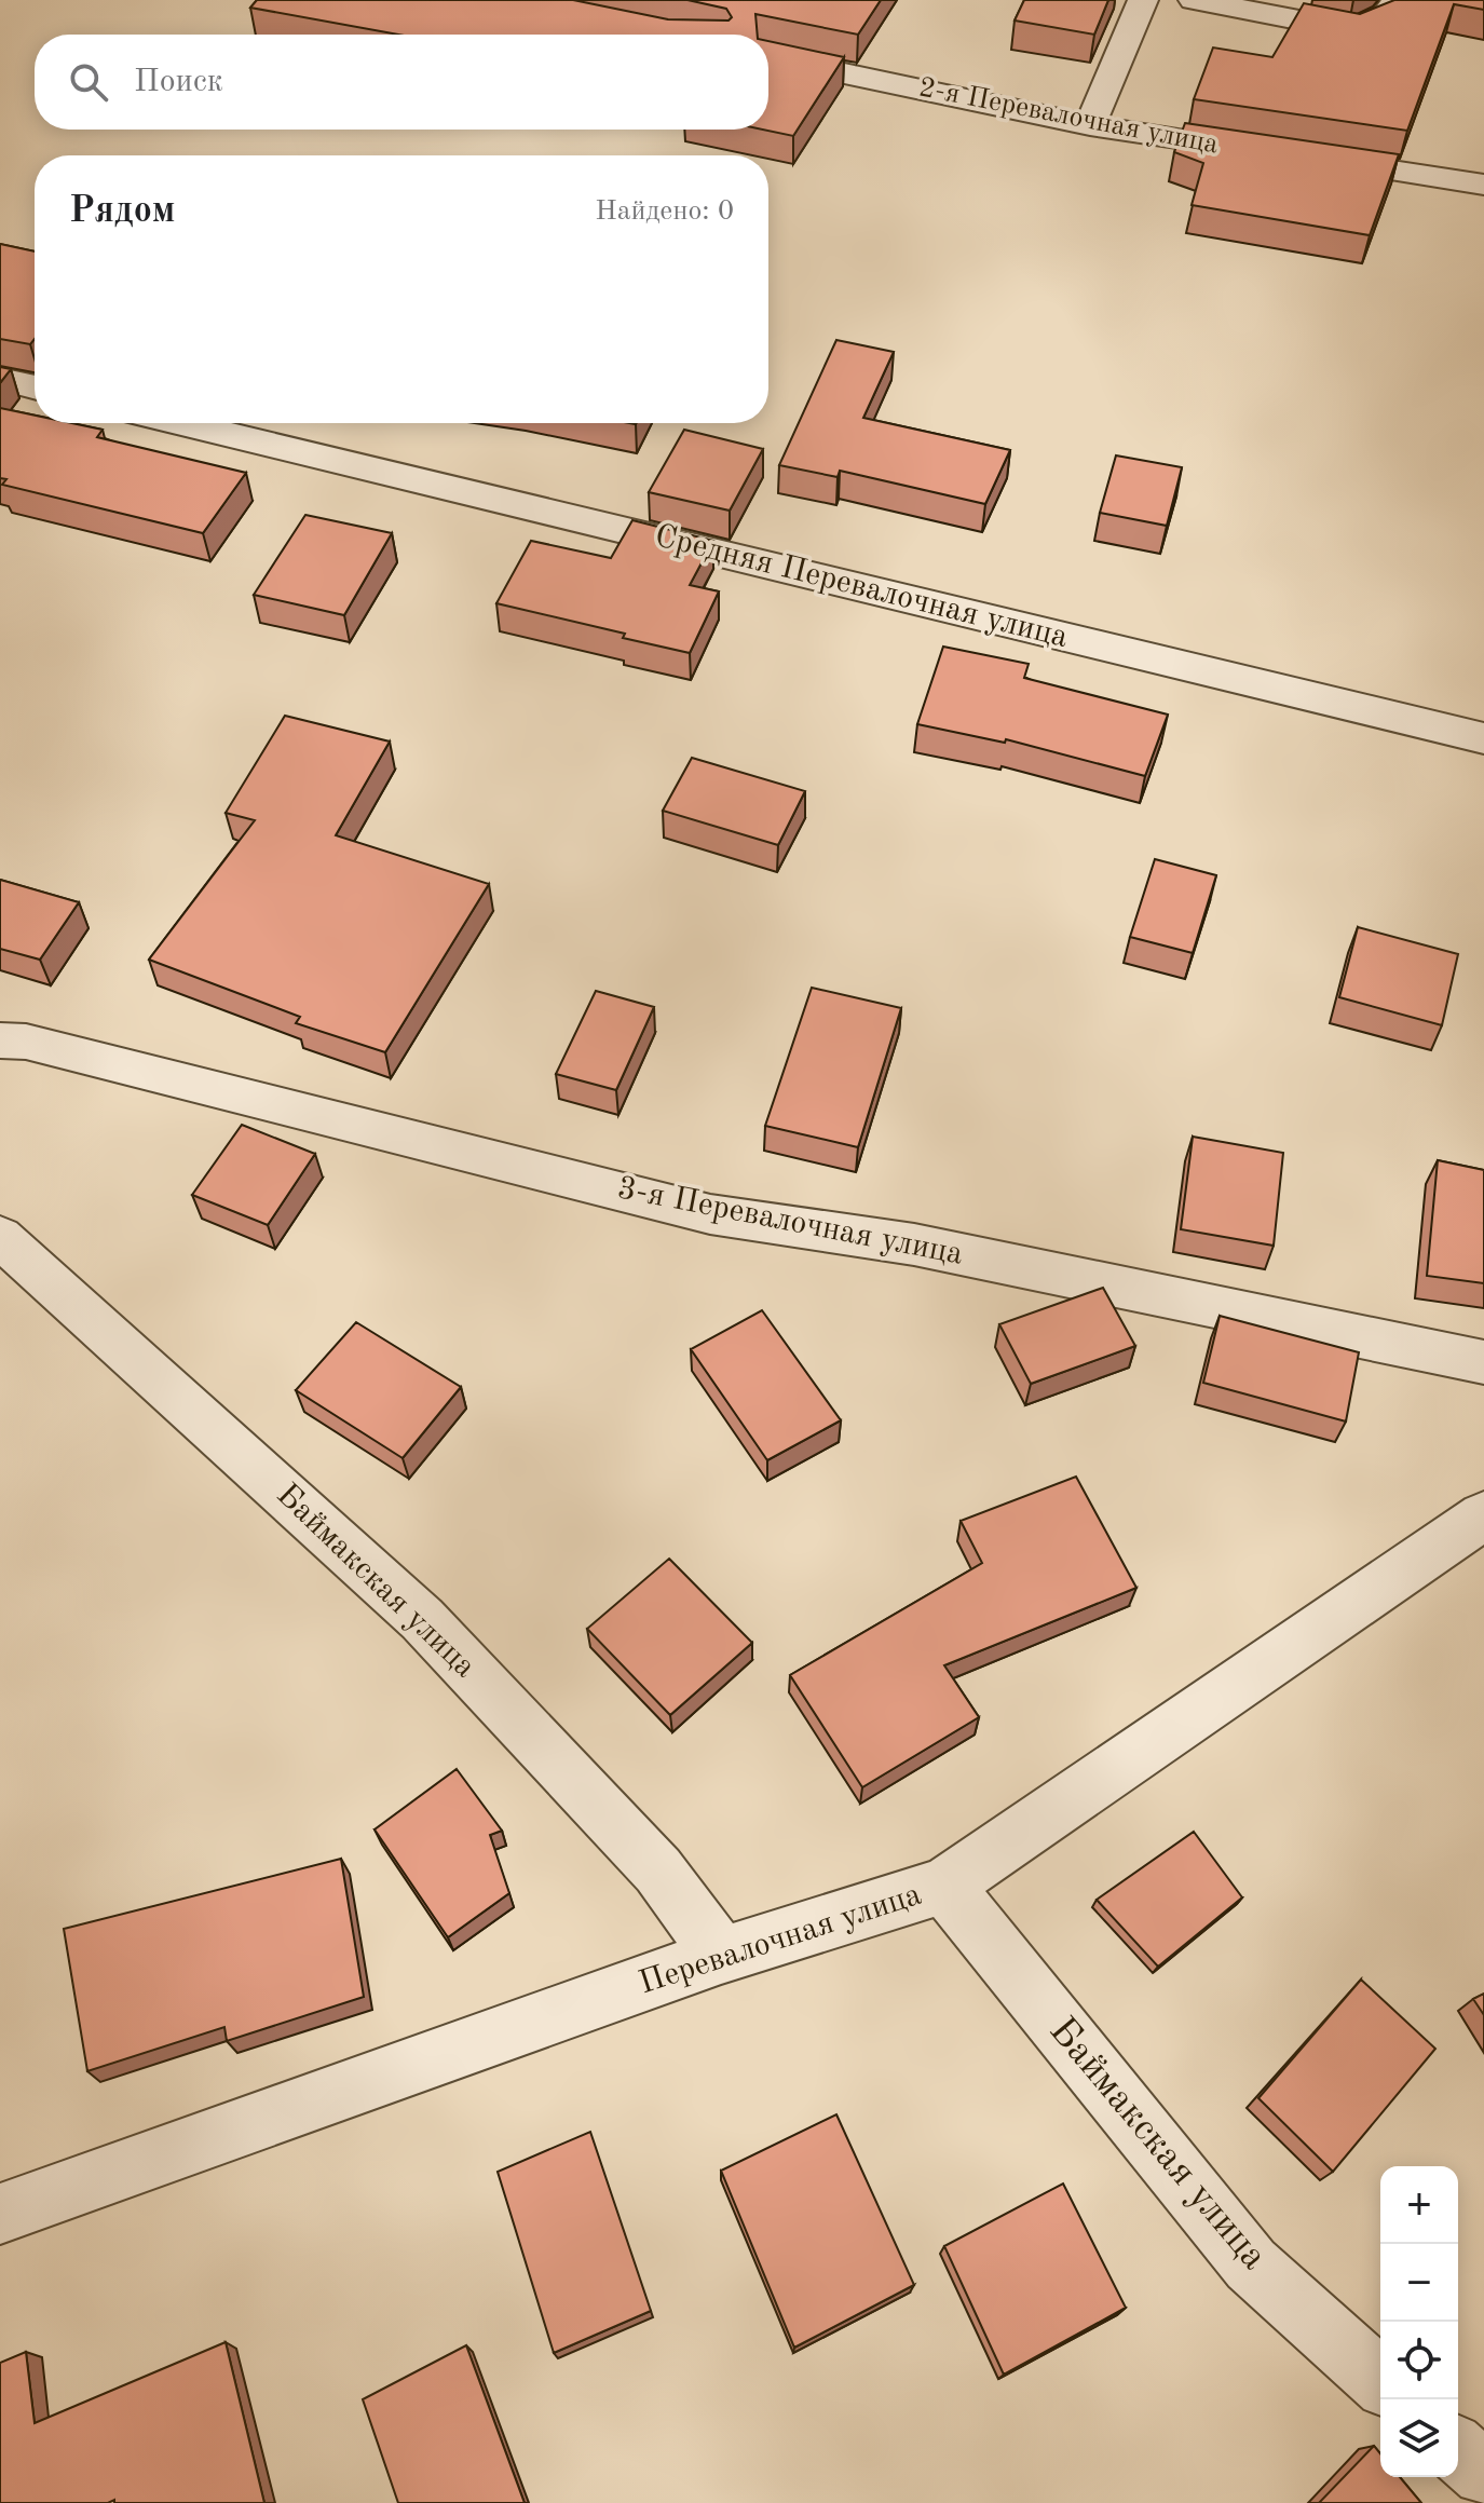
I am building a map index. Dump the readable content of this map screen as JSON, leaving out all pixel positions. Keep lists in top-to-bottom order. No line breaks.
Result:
{"streets":{"street":["2-я Перевалочная улица","Средняя Перевалочная улица","3-я Перевалочная улица","Баймакская улица","Перевалочная улица"]},"crossings":[["Баймакская улица","Перевалочная улица"]],"page":{"search":"Поиск","heading":["Рядом","Найдено: 0"],"map_buttons":["+","−"]}}
